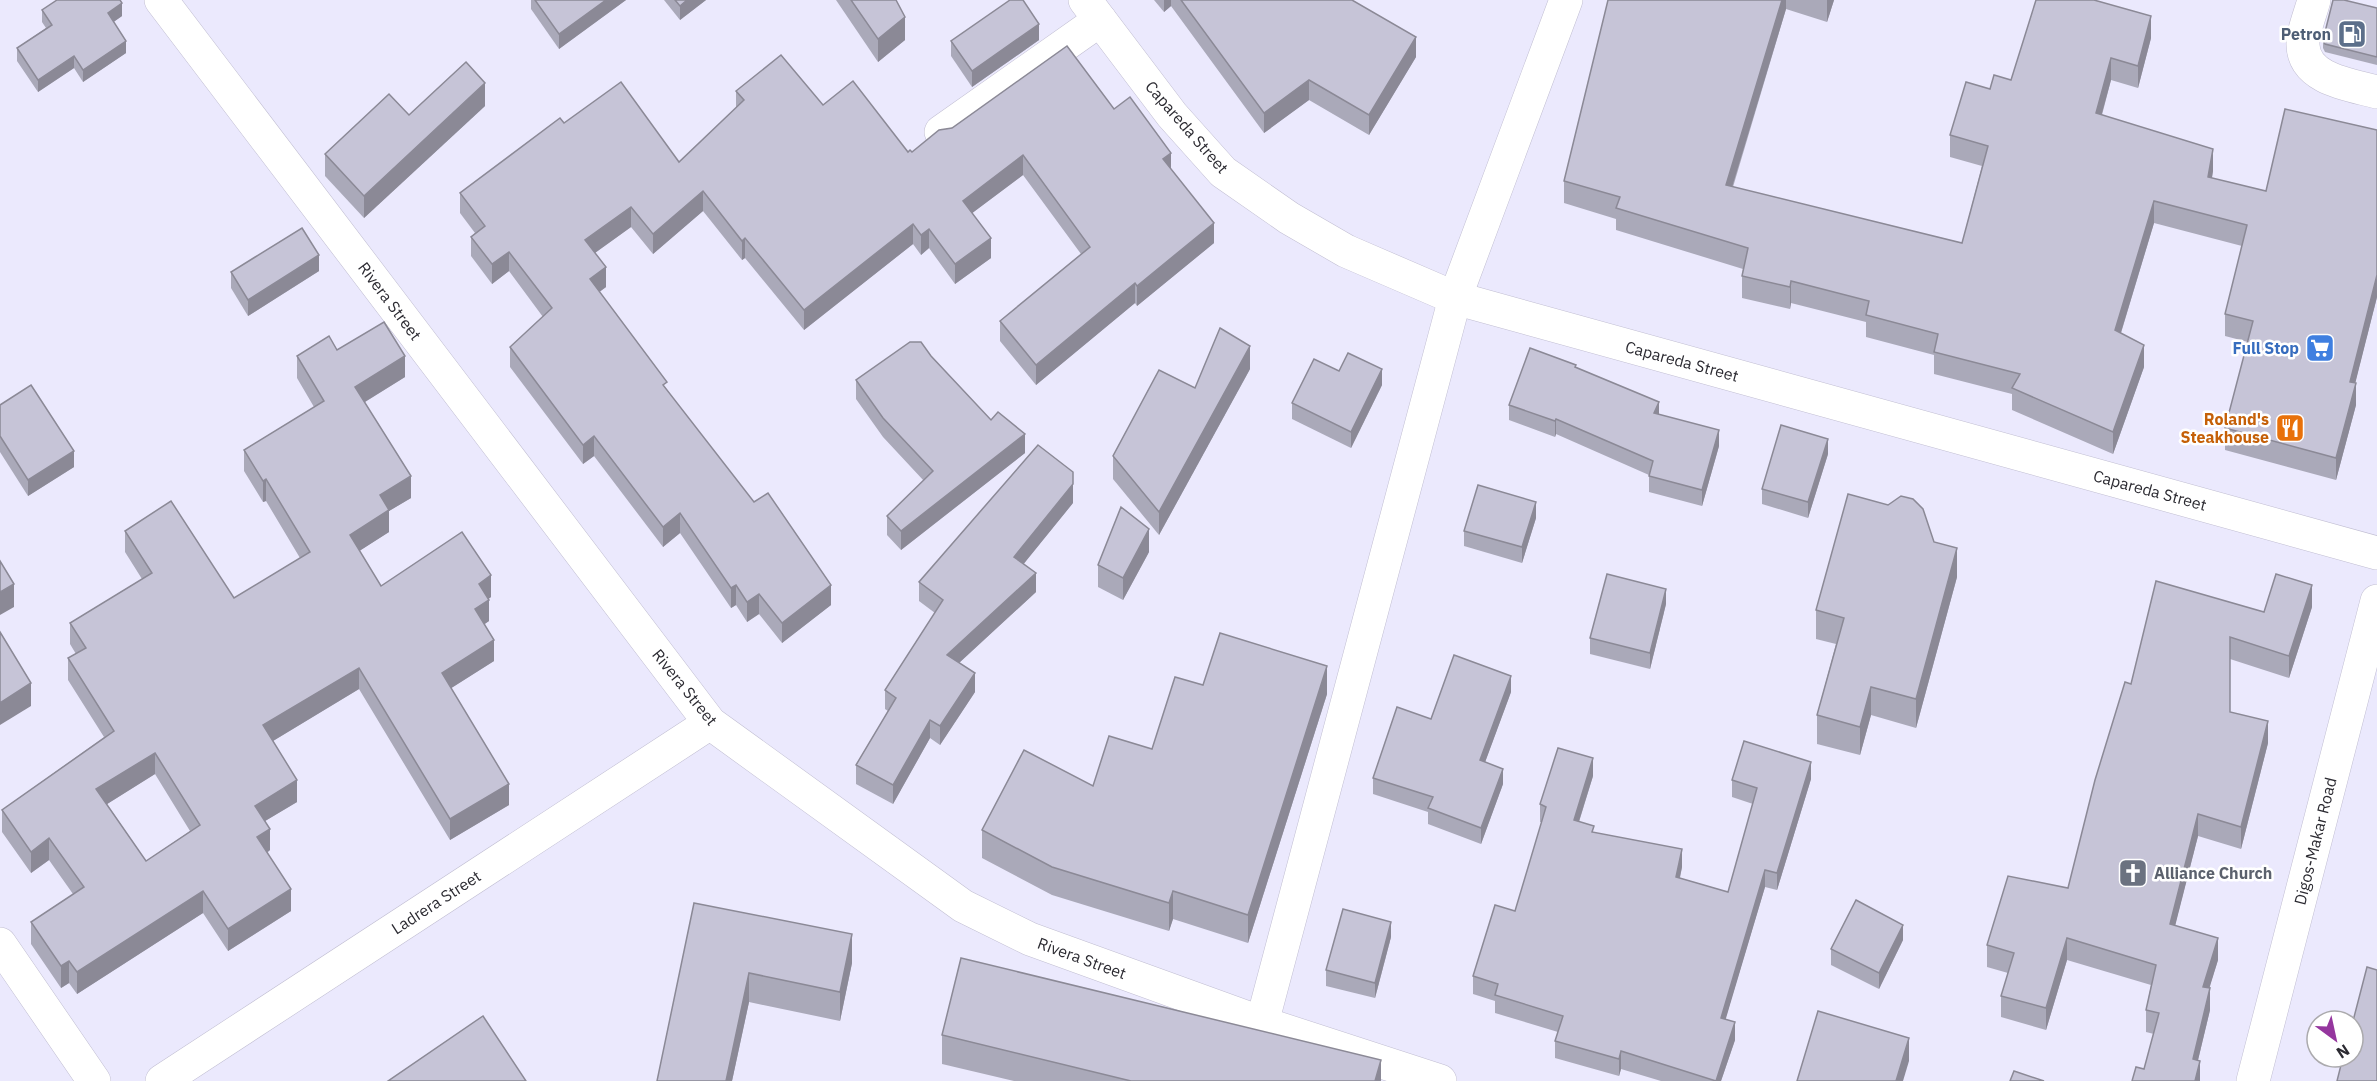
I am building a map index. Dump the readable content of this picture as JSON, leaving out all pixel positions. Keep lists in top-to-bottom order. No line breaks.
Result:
{"streets":{"street":["Capareda Street","Rivera Street","Digos-Makar Road","Ladrera Street"]},"crossings":[["Rivera Street","Ladrera Street"]],"places":{"fuel station":["Petron"],"supermarket":["Full Stop"],"restaurant":["Roland's Steakhouse"],"church":["Alliance Church"]},"north":"bottom right"}
